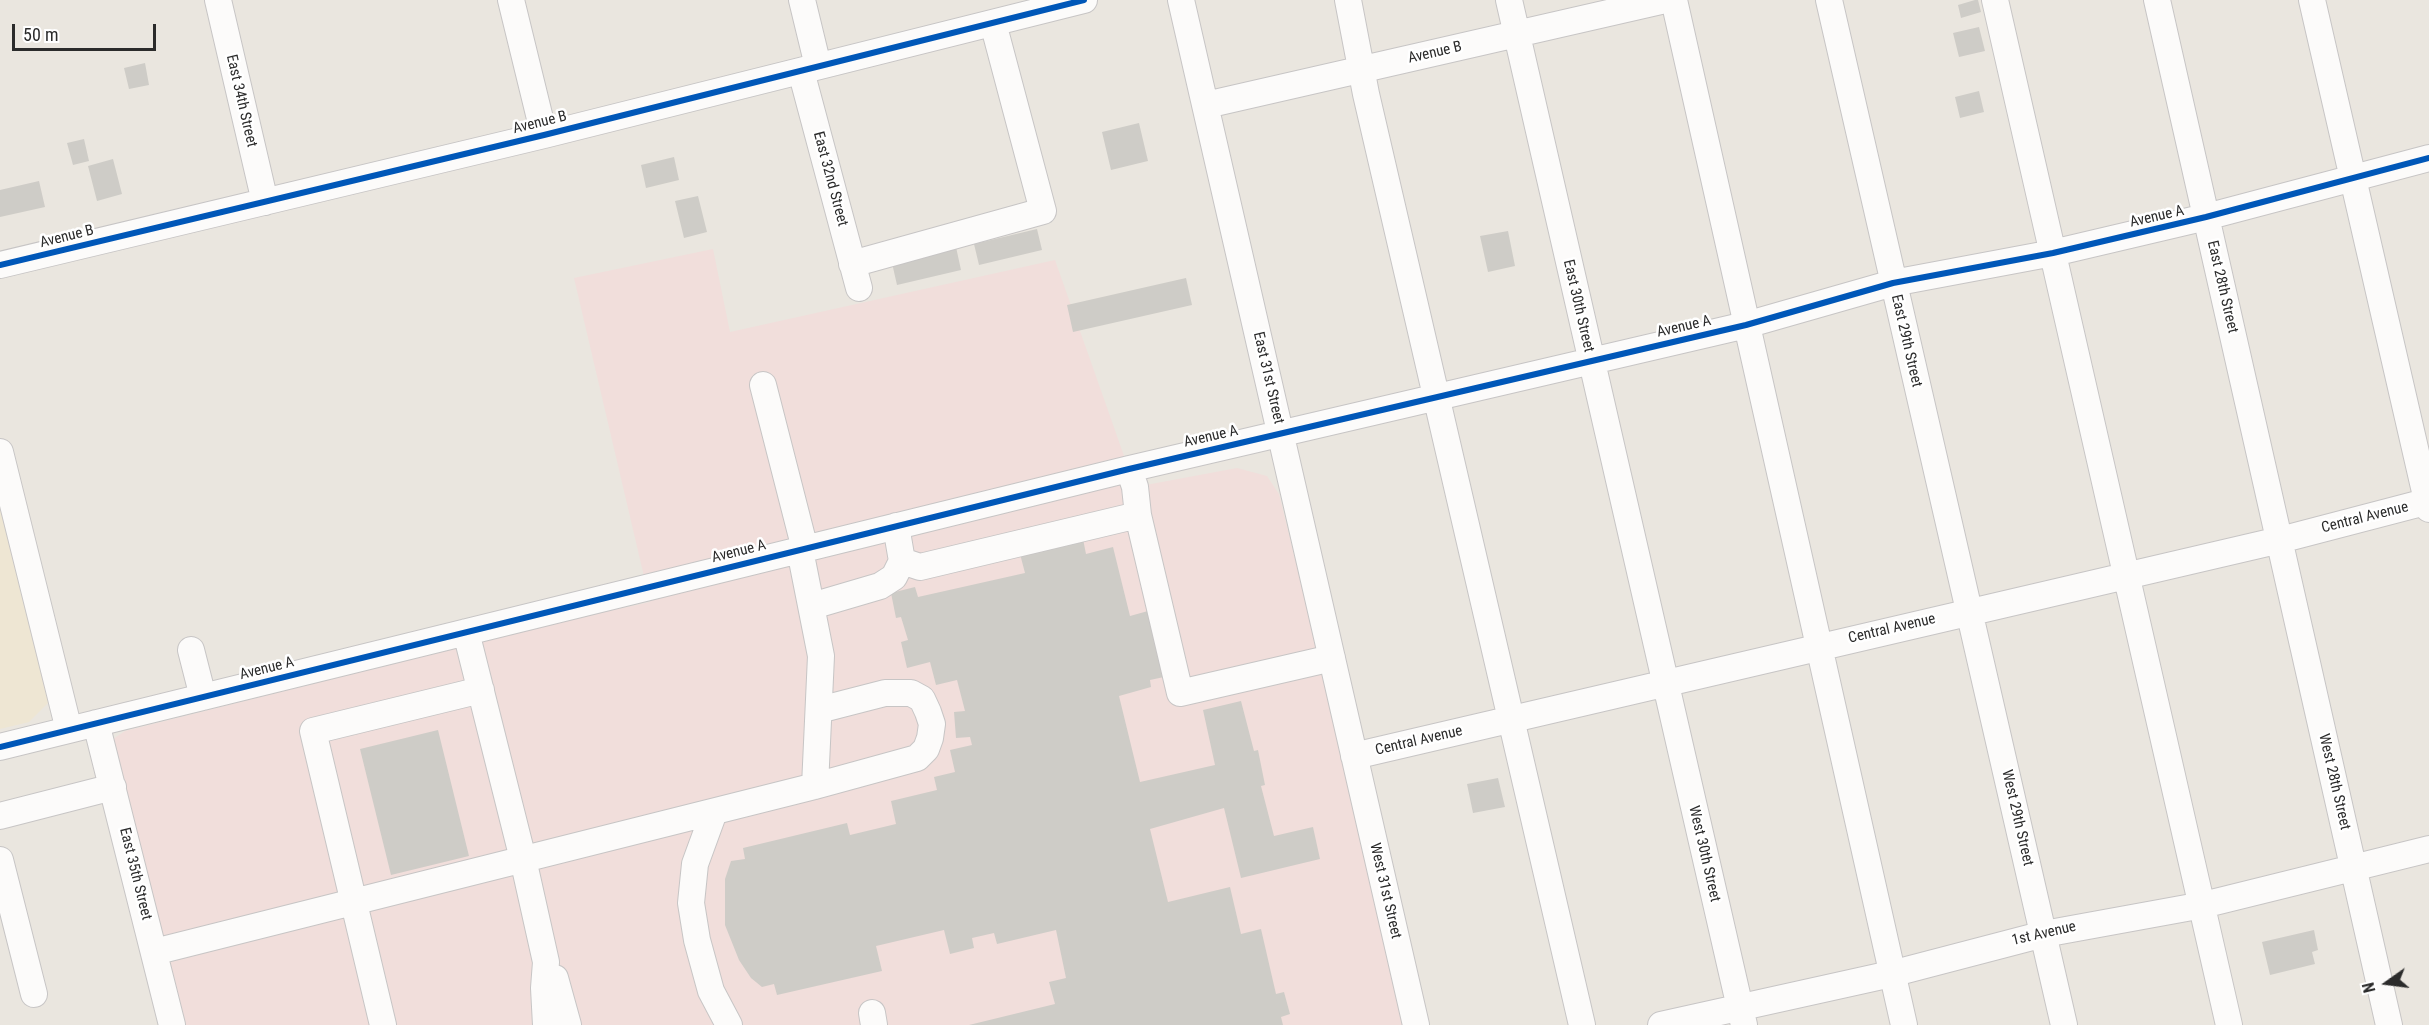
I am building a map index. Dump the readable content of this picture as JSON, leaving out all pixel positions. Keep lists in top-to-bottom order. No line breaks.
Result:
{"streets":{"street":["Avenue B","East 34th Street","East 32nd Street","Avenue A","East 28th Street","East 30th Street","East 29th Street","East 31st Street","Central Avenue","West 28th Street","West 29th Street","West 30th Street","East 35th Street","West 31st Street","1st Avenue"]},"crossings":[["Avenue B","East 34th Street"],["Avenue B","East 32nd Street"],["Avenue B","East 30th Street"],["Avenue B","East 31st Street"],["Avenue A","East 28th Street"],["Avenue A","East 30th Street"],["Avenue A","East 29th Street"],["Avenue A","East 31st Street"],["Avenue A","East 35th Street"],["East 28th Street","Central Avenue"],["East 28th Street","West 28th Street"],["East 30th Street","Central Avenue"],["East 30th Street","West 30th Street"],["East 29th Street","Central Avenue"],["East 29th Street","West 29th Street"],["East 31st Street","Central Avenue"],["East 31st Street","West 31st Street"],["Central Avenue","West 28th Street"],["Central Avenue","West 29th Street"],["Central Avenue","West 30th Street"],["Central Avenue","West 31st Street"],["West 28th Street","1st Avenue"],["West 29th Street","1st Avenue"],["West 30th Street","1st Avenue"]],"scale_bar":"50 m","north":"left"}
